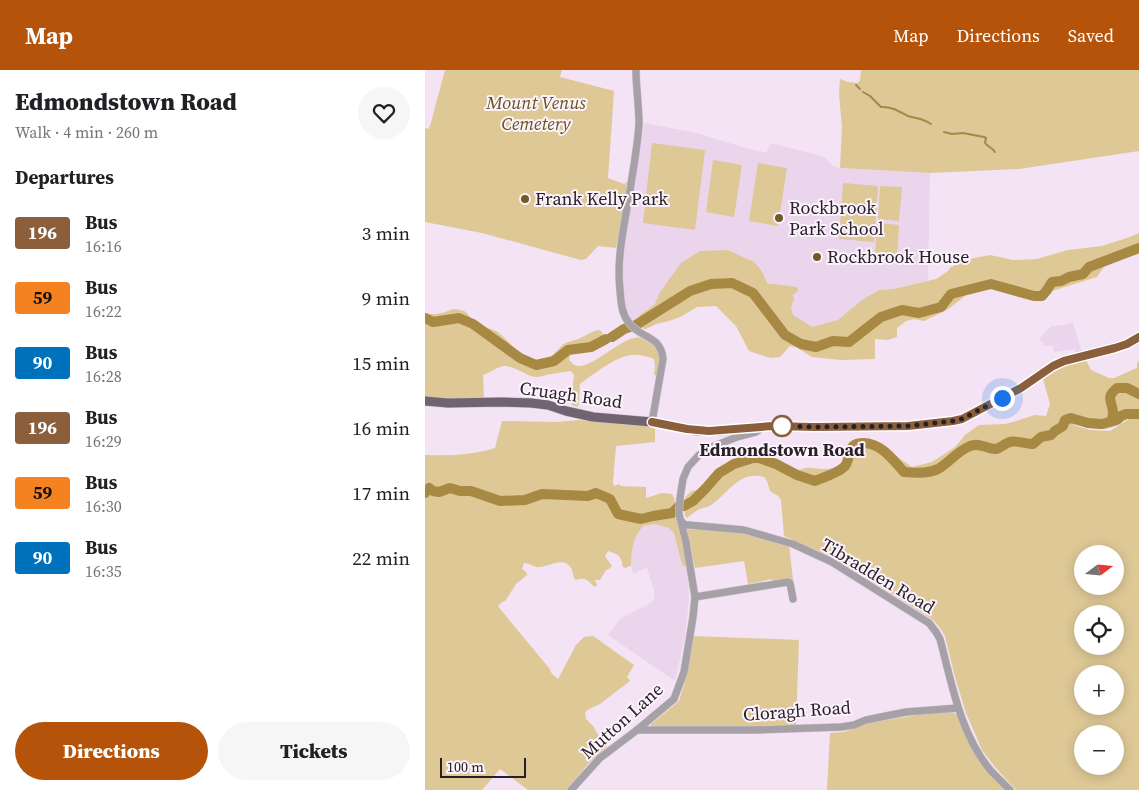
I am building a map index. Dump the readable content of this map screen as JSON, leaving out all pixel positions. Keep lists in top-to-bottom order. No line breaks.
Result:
{"streets":{"main road":["Cruagh Road"],"street":["Tibradden Road","Cloragh Road","Mutton Lane"]},"crossings":[["Tibradden Road","Cloragh Road"],["Tibradden Road","Mutton Lane"],["Cloragh Road","Mutton Lane"]],"parks":["Mount Venus Cemetery"],"places":["Frank Kelly Park","Rockbrook Park School","Rockbrook House","Edmondstown Road"],"lines":["bus line 196"],"scale_bar":"100 m","north":"right","page":{"header":"Map","nav":["Map","Directions","Saved"],"heading":[["Edmondstown Road","Walk · 4 min · 260 m"],"Departures"],"list":[{"mark":"196","name":"Bus","note":"16:16","value":"3 min"},{"mark":"59","name":"Bus","note":"16:22","value":"9 min"},{"mark":"90","name":"Bus","note":"16:28","value":"15 min"},{"mark":"196","name":"Bus","note":"16:29","value":"16 min"},{"mark":"59","name":"Bus","note":"16:30","value":"17 min"},{"mark":"90","name":"Bus","note":"16:35","value":"22 min"}],"map_buttons":["+","−"],"buttons":["Directions","Tickets"],"scale":"100 m"}}
